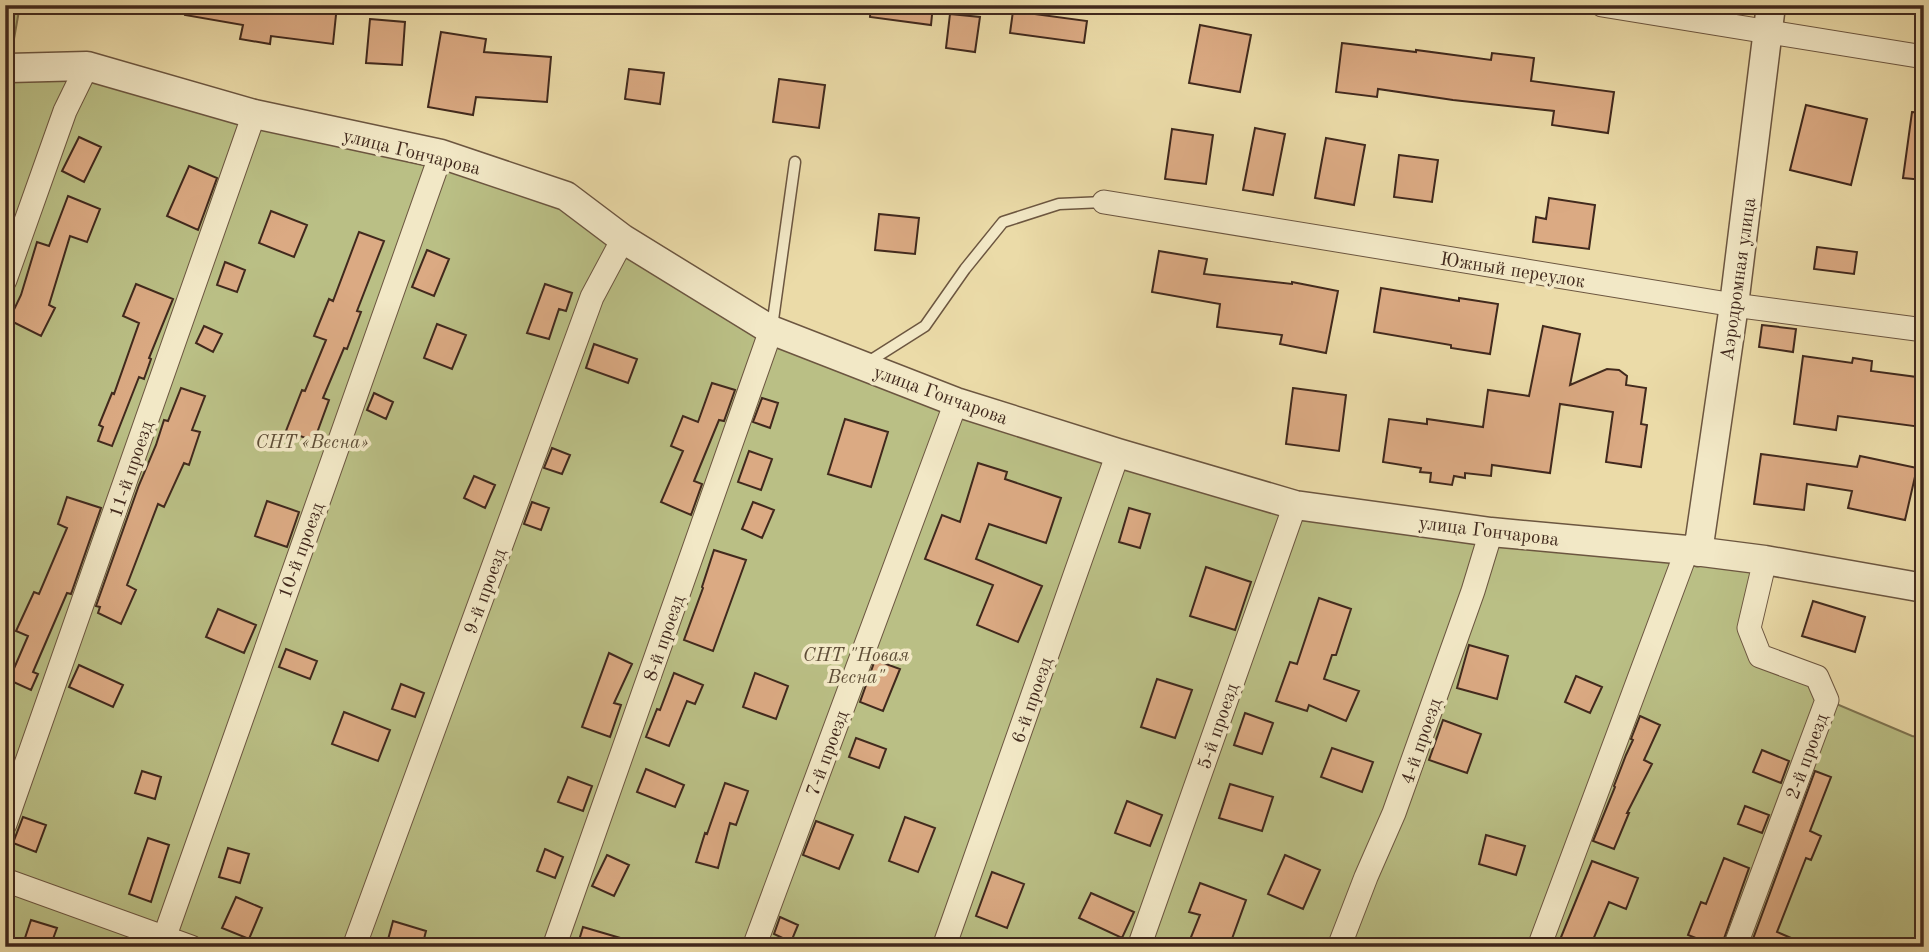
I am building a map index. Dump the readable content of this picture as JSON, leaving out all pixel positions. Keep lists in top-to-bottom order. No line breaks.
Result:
{"streets":{"street":["улица Гончарова","Южный переулок","Аэродромная улица","11-й проезд","10-й проезд","9-й проезд","8-й проезд","6-й проезд","5-й проезд","4-й проезд","7-й проезд","2-й проезд"]},"crossings":[["улица Гончарова","Аэродромная улица"],["улица Гончарова","11-й проезд"],["улица Гончарова","10-й проезд"],["улица Гончарова","9-й проезд"],["улица Гончарова","8-й проезд"],["улица Гончарова","6-й проезд"],["улица Гончарова","5-й проезд"],["улица Гончарова","4-й проезд"],["улица Гончарова","7-й проезд"],["улица Гончарова","2-й проезд"],["Южный переулок","Аэродромная улица"]],"parks":["СНТ «Весна»","СНТ \"Новая Весна\""]}
